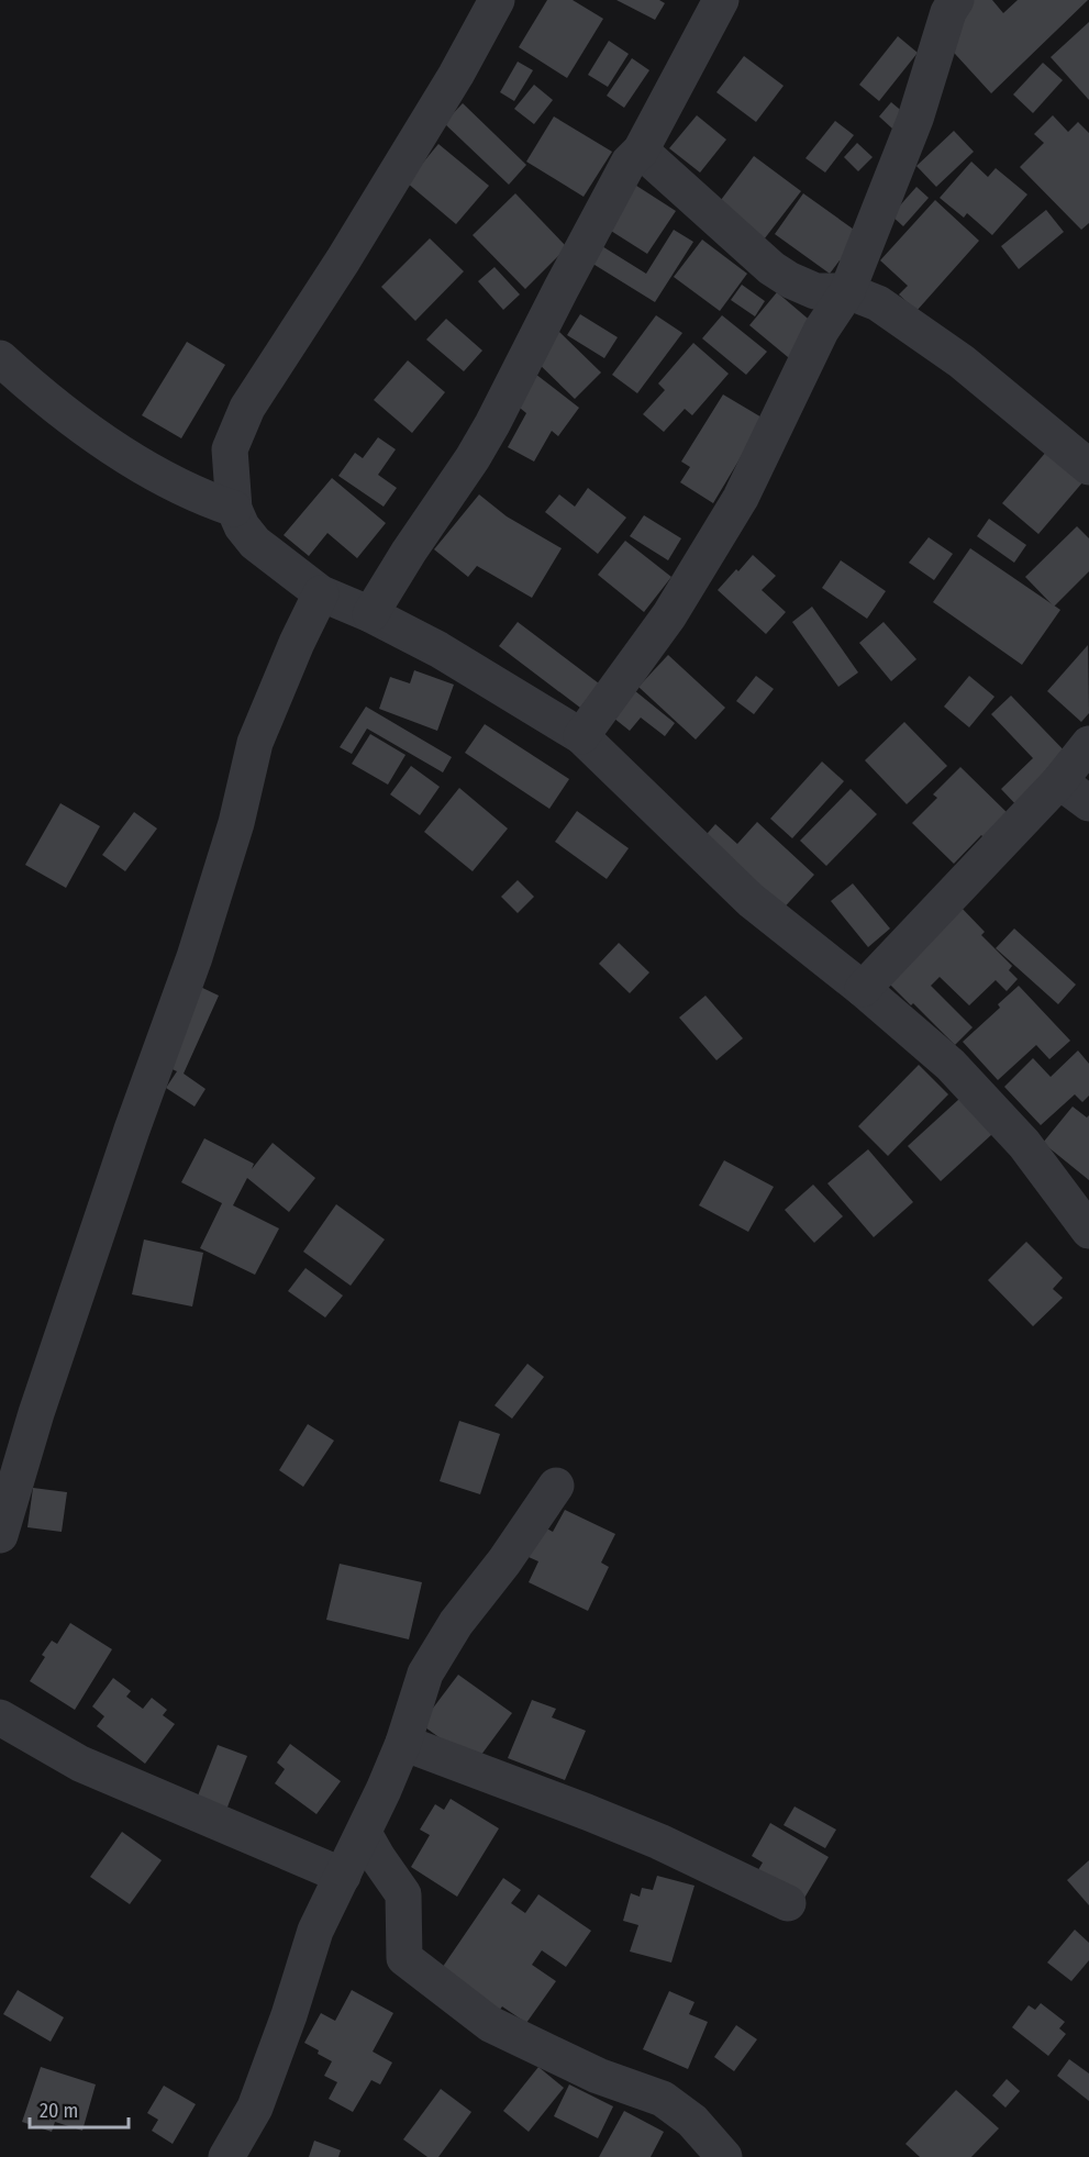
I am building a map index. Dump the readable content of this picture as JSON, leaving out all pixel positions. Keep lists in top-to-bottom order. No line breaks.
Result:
{"scale_bar":"20 m"}
